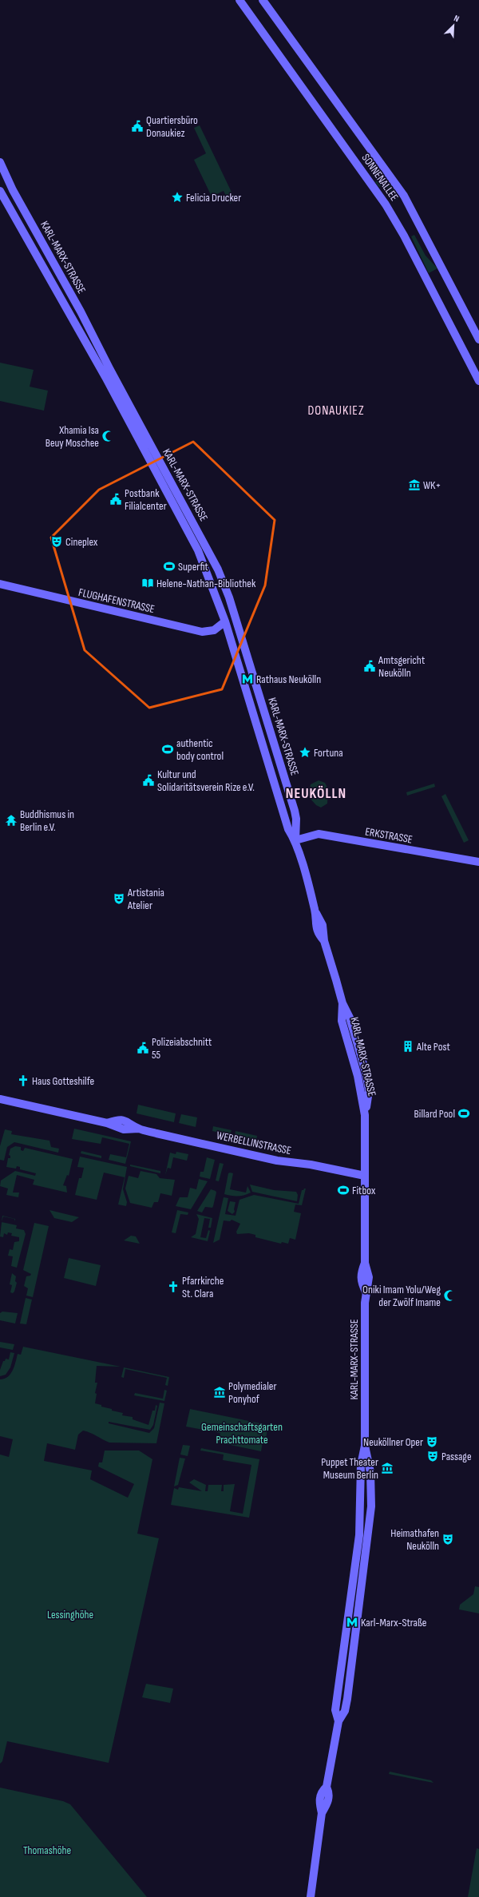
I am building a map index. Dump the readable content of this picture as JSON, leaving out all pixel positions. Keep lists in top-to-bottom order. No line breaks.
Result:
{"streets":{"main road":["SONNENALLEE","KARL-MARX-STRASSE","FLUGHAFENSTRASSE","ERKSTRASSE","WERBELLINSTRASSE"]},"crossings":[["KARL-MARX-STRASSE","FLUGHAFENSTRASSE"],["KARL-MARX-STRASSE","ERKSTRASSE"],["KARL-MARX-STRASSE","WERBELLINSTRASSE"]],"districts":["DONAUKIEZ","NEUKÖLLN"],"parks":["Gemeinschaftsgarten Prachttomate","Lessinghöhe","Thomashöhe"],"places":{"public building":["Quartiersbüro Donaukiez","Postbank Filialcenter","Amtsgericht Neukölln","Kultur und Solidaritätsverein Rize e.V.","Polizeiabschnitt 55"],"place":["Felicia Drucker","Fortuna"],"mosque":["Xhamia Isa Beuy Moschee","Oniki Imam Yolu/Weg der Zwölf Imame"],"museum":["WK+","Polymedialer Ponyhof","Puppet Theater Museum Berlin"],"theatre":["Cineplex","Artistania Atelier","Neuköllner Oper","Passage","Heimathafen Neukölln"],"sports":["Superfit","authentic body control","Billard Pool","Fitbox"],"library":["Helene-Nathan-Bibliothek"],"metro station":["Rathaus Neukölln","Karl-Marx-Straße"],"temple":["Buddhismus in Berlin e.V."],"building":["Alte Post"],"church":["Haus Gotteshilfe","Pfarrkirche St. Clara"]},"north":"top right"}
